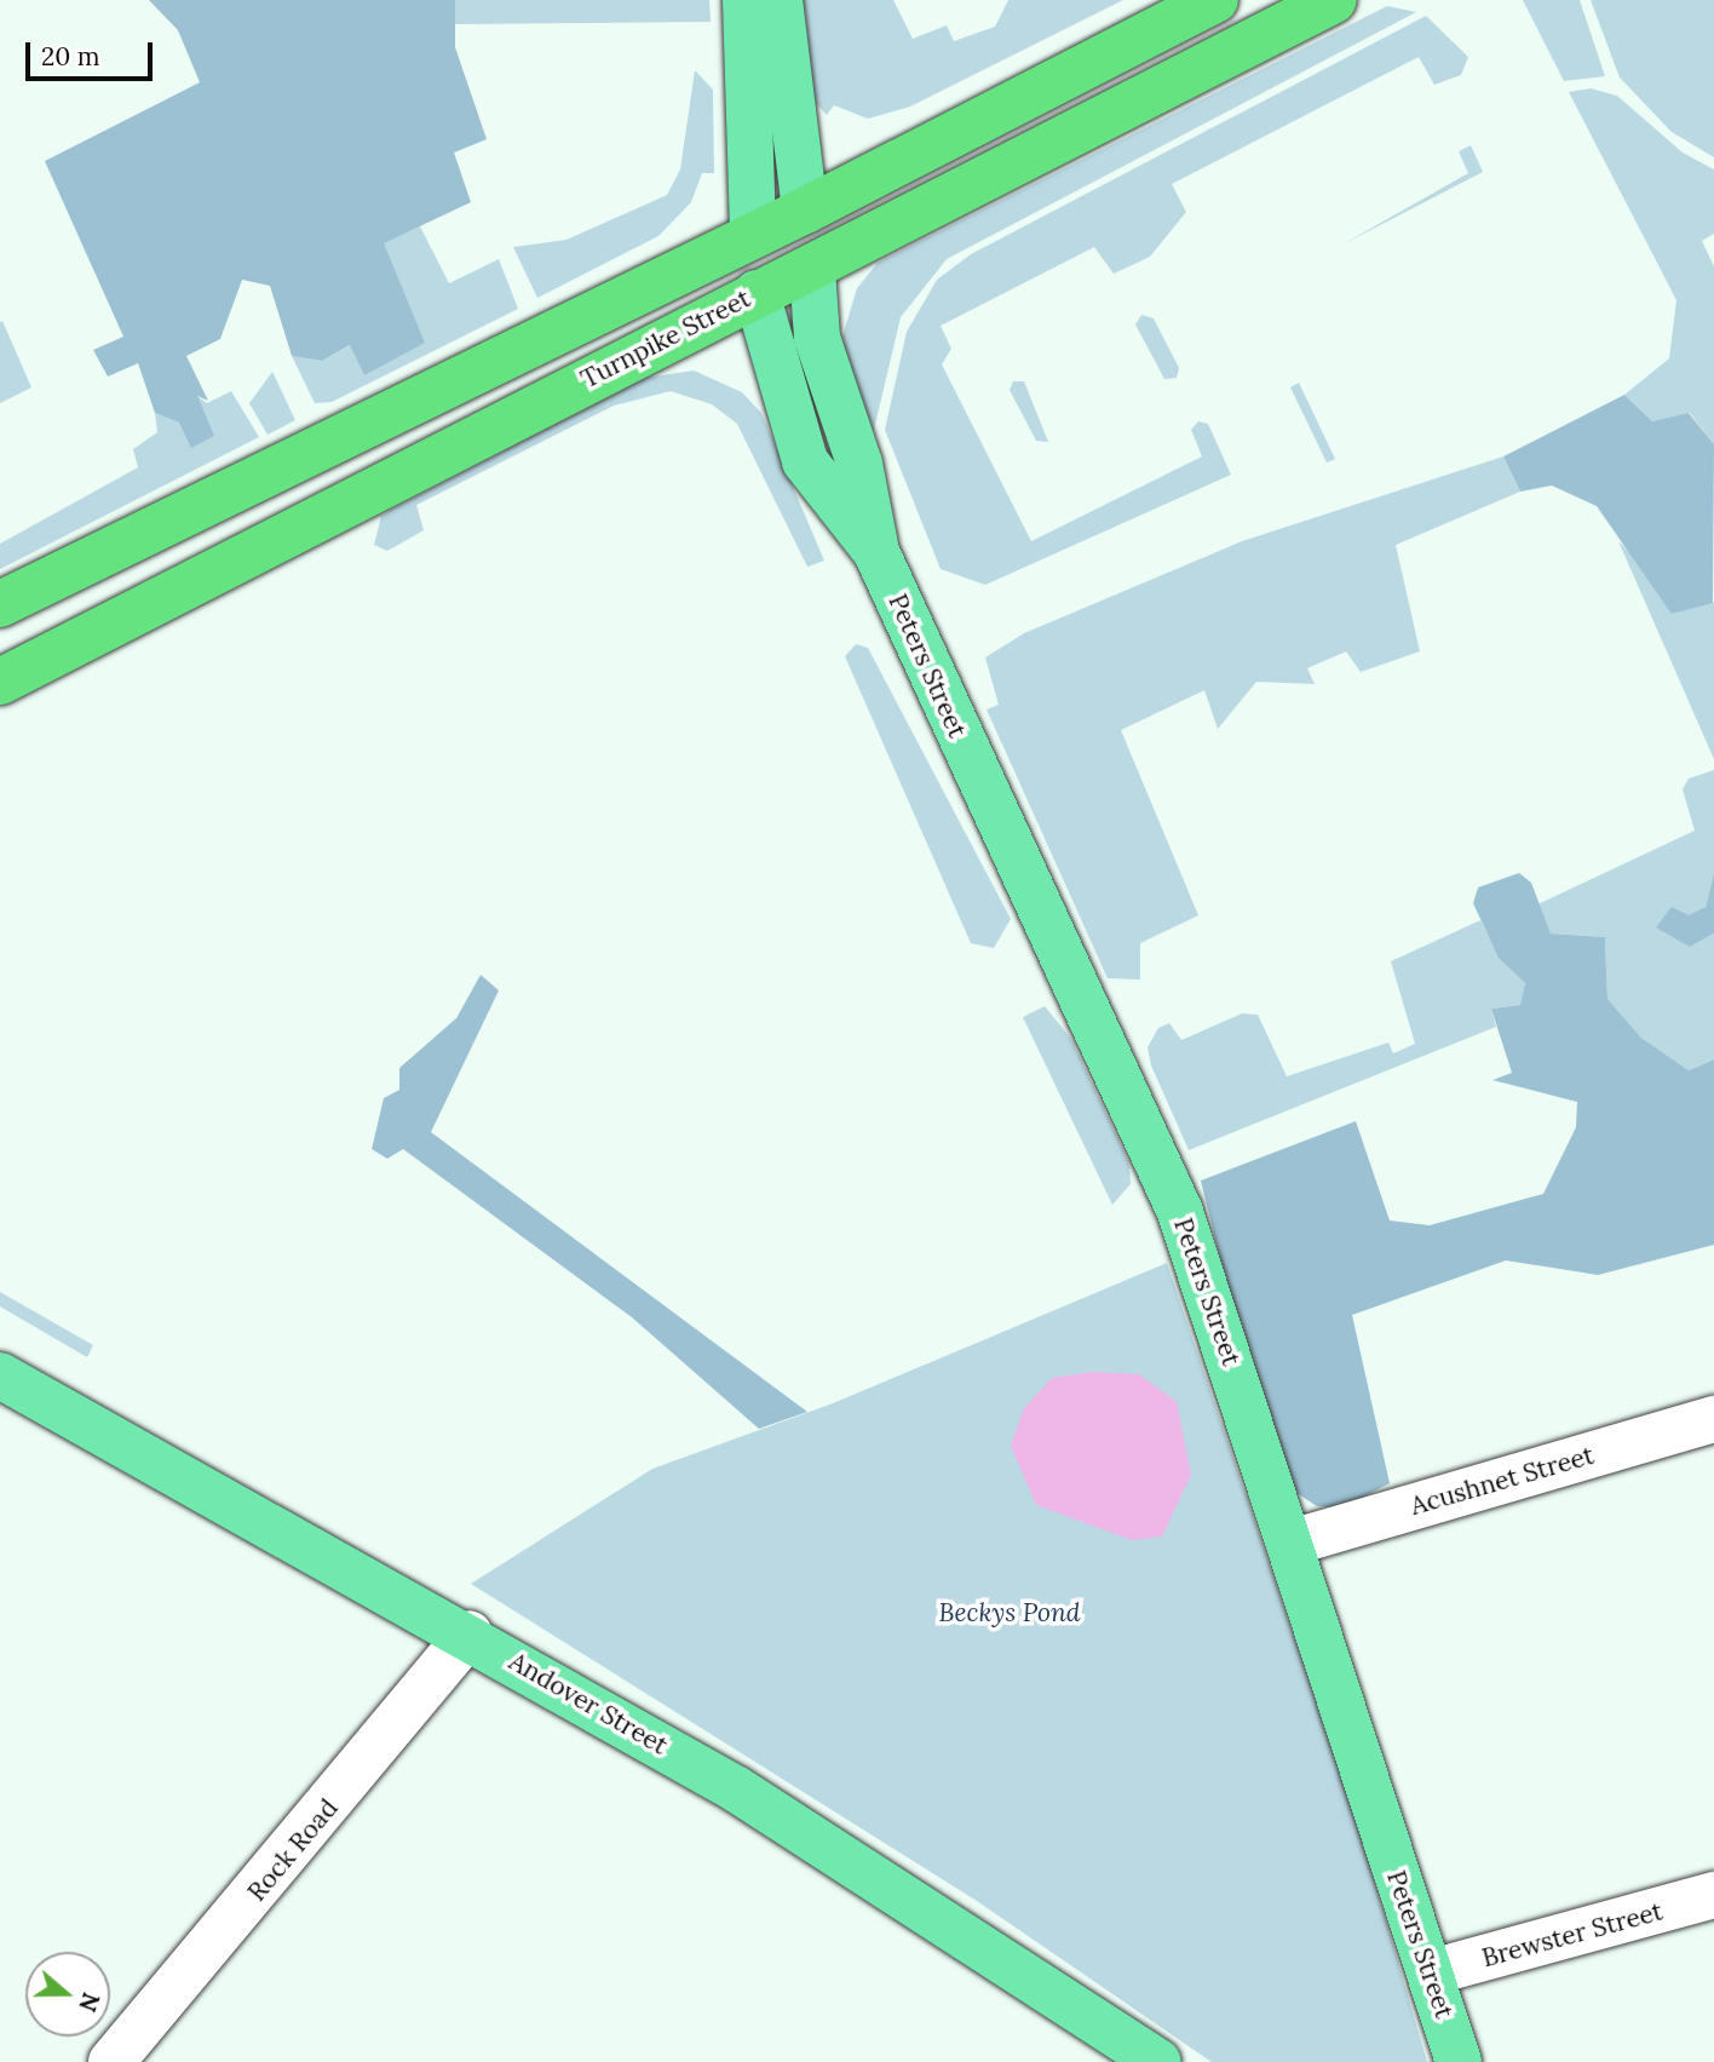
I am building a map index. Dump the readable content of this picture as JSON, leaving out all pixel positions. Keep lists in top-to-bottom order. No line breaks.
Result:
{"streets":{"highway":["Turnpike Street"],"main road":["Peters Street","Andover Street"],"street":["Acushnet Street","Rock Road","Brewster Street"]},"crossings":[["Turnpike Street","Peters Street"],["Peters Street","Acushnet Street"],["Peters Street","Brewster Street"],["Andover Street","Rock Road"]],"parks":["Beckys Pond"],"scale_bar":"20 m","north":"right"}
